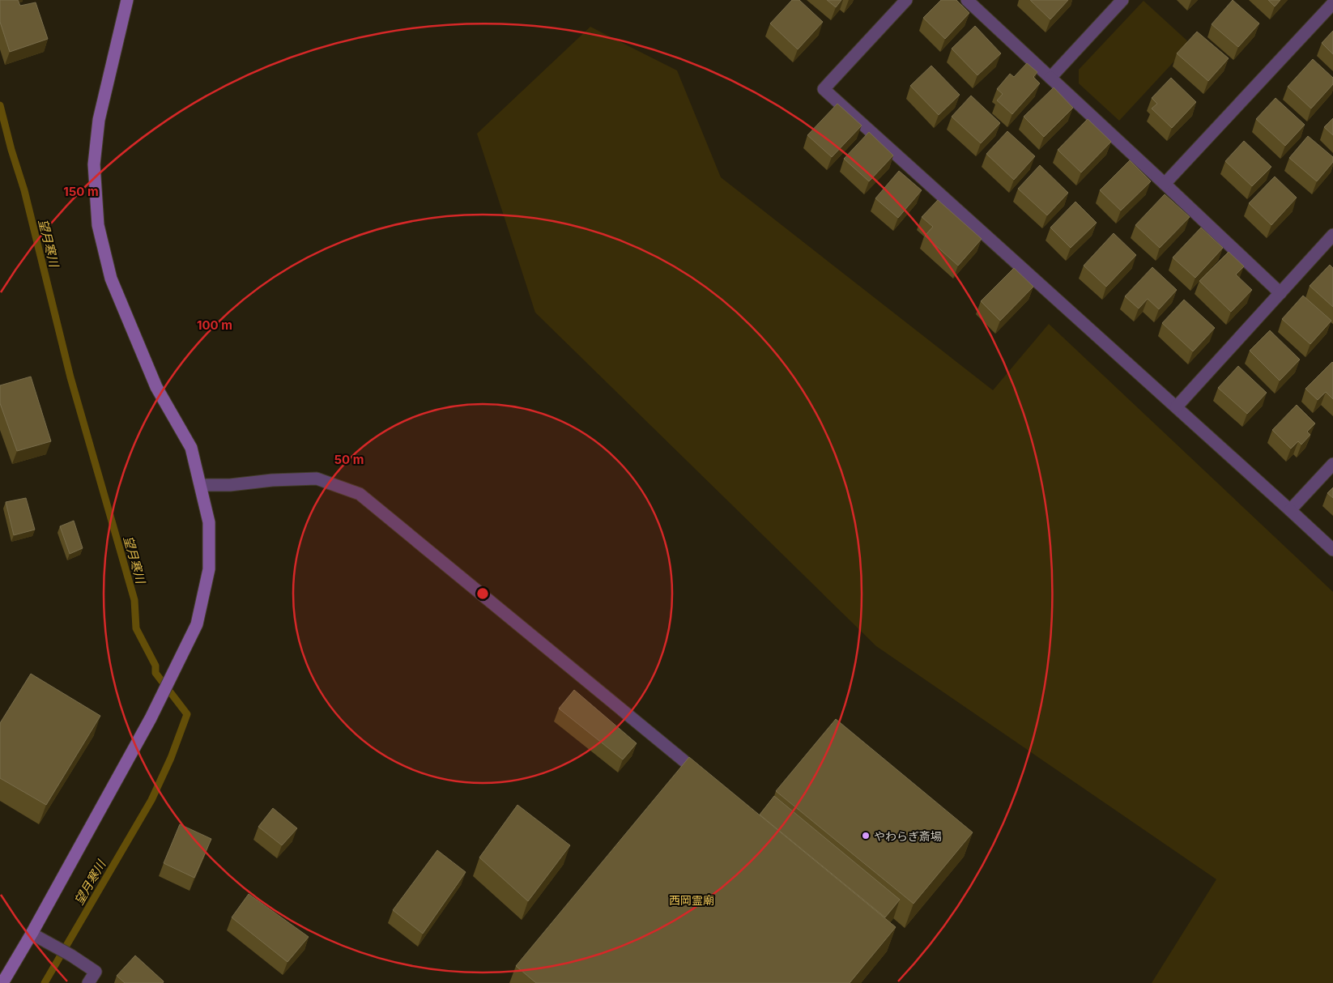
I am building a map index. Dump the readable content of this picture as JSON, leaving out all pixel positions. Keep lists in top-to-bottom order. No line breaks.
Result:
{"water":["望月寒川"],"parks":["西岡霊廟"],"places":["やわらぎ斎場"],"rings":["150 m","100 m","50 m"]}
